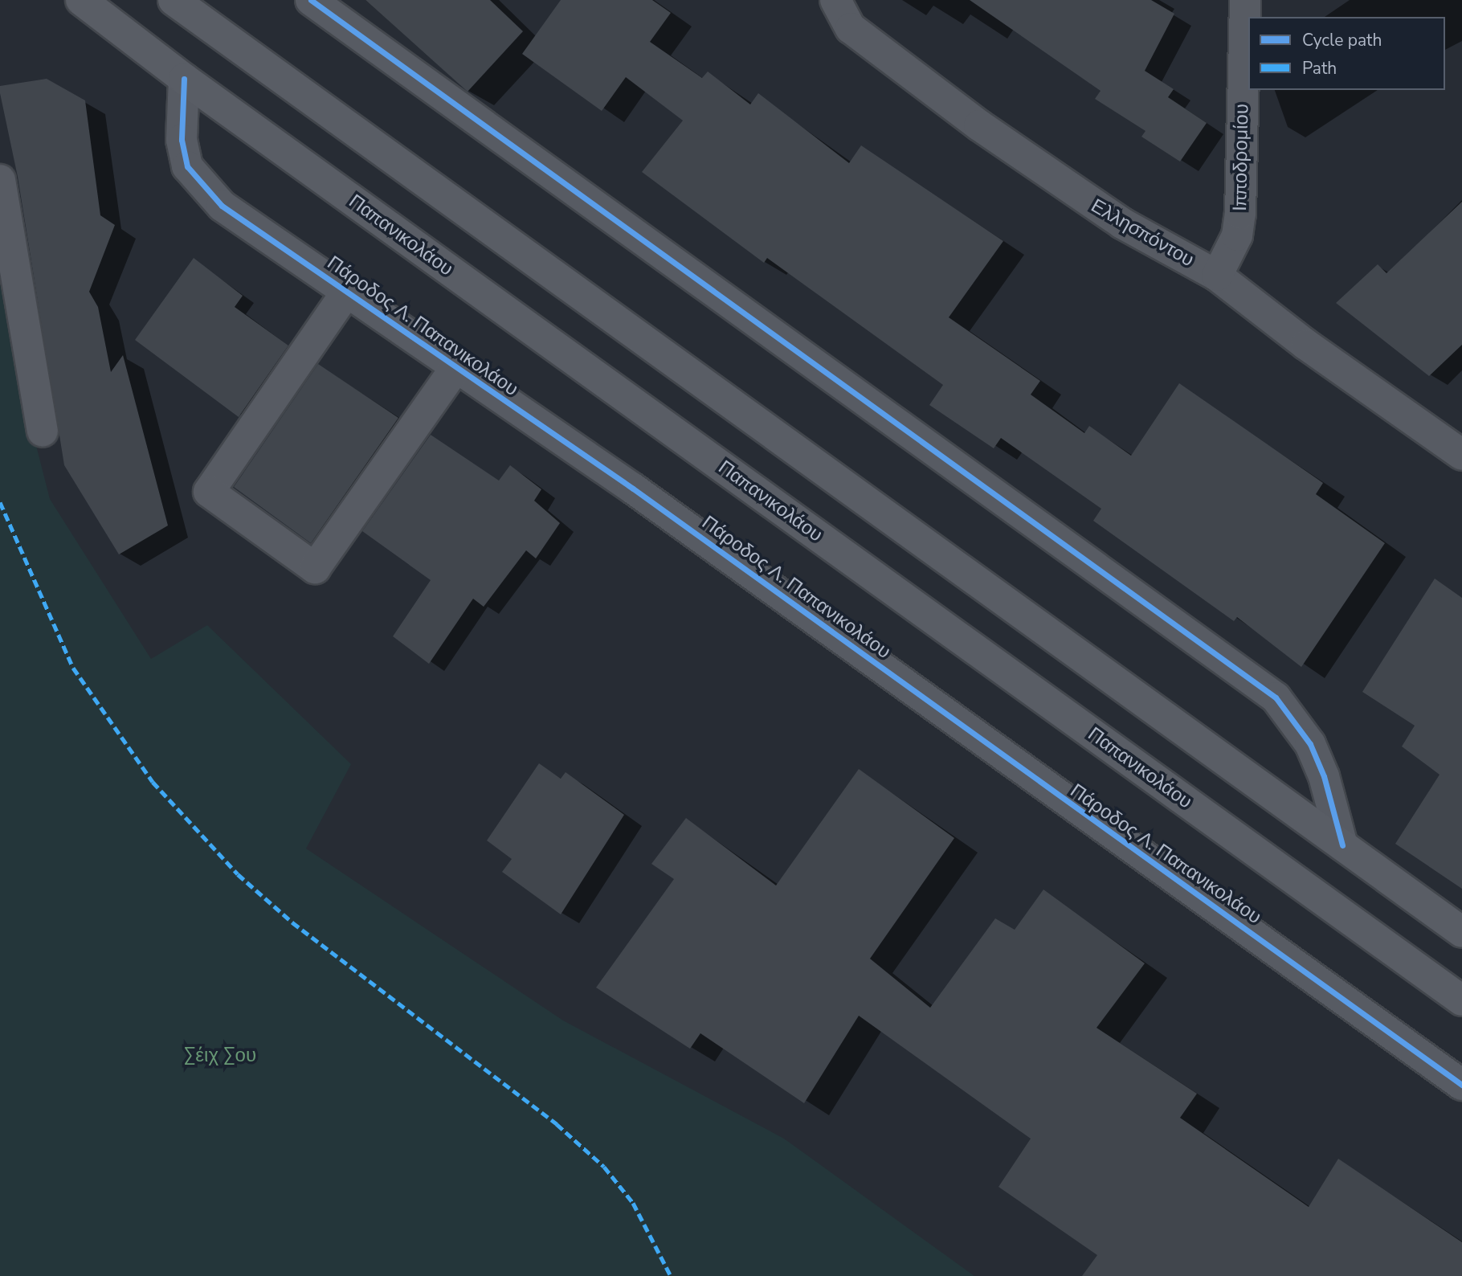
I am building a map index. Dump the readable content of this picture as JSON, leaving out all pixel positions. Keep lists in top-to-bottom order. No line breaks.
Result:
{"streets":{"main road":["Παπανικολάου"],"street":["Ιπποδρομίου","Ελλησπόντου","Πάροδος Λ. Παπανικολάου"]},"crossings":[["Ιπποδρομίου","Ελλησπόντου"],["Παπανικολάου","Πάροδος Λ. Παπανικολάου"]],"parks":["Σέιχ Σου"],"legend":["Cycle path","Path"]}
